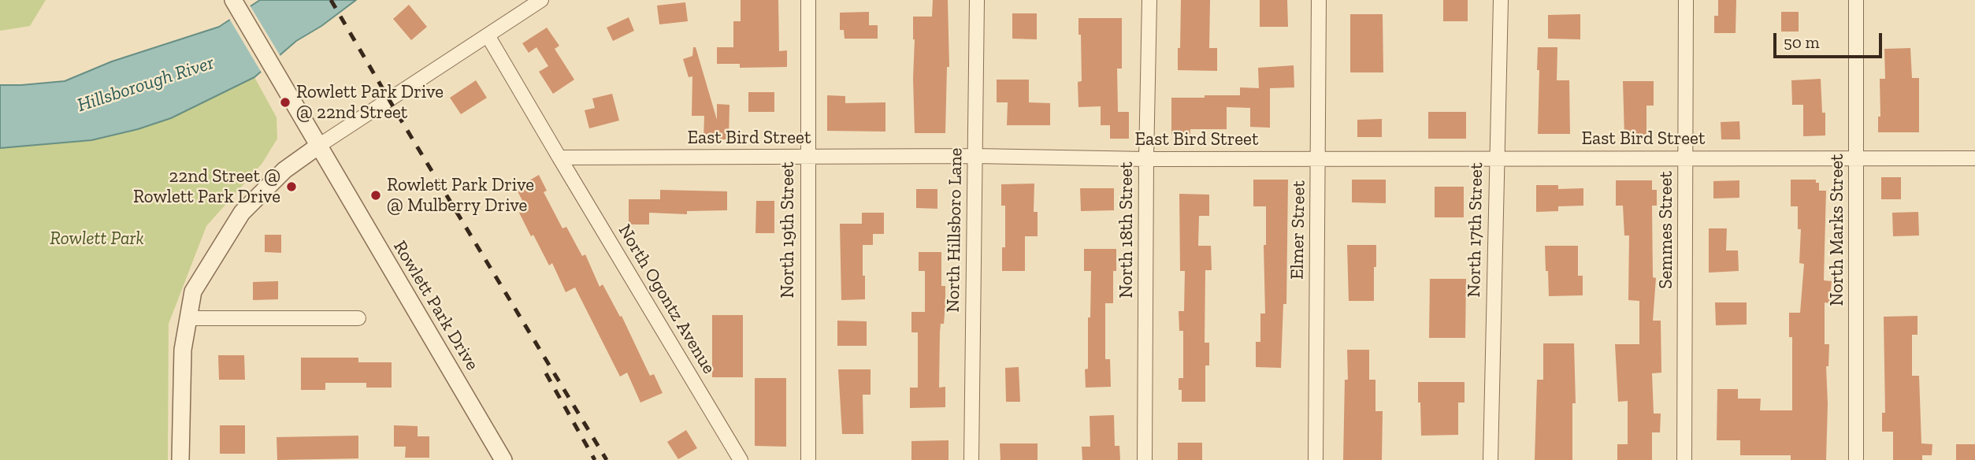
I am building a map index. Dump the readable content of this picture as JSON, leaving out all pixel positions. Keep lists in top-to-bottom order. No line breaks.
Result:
{"streets":{"street":["East Bird Street","North 19th Street","North Hillsboro Lane","North 18th Street","Elmer Street","North 17th Street","Semmes Street","North Marks Street","North Ogontz Avenue","Rowlett Park Drive"]},"crossings":[["East Bird Street","North 19th Street"],["East Bird Street","North Hillsboro Lane"],["East Bird Street","North 18th Street"],["East Bird Street","Elmer Street"],["East Bird Street","North 17th Street"],["East Bird Street","Semmes Street"],["East Bird Street","North Marks Street"],["East Bird Street","North Ogontz Avenue"]],"water":["Hillsborough River"],"parks":["Rowlett Park"],"places":["Rowlett Park Drive @ 22nd Street","22nd Street @ Rowlett Park Drive","Rowlett Park Drive @ Mulberry Drive"],"scale_bar":"50 m"}
